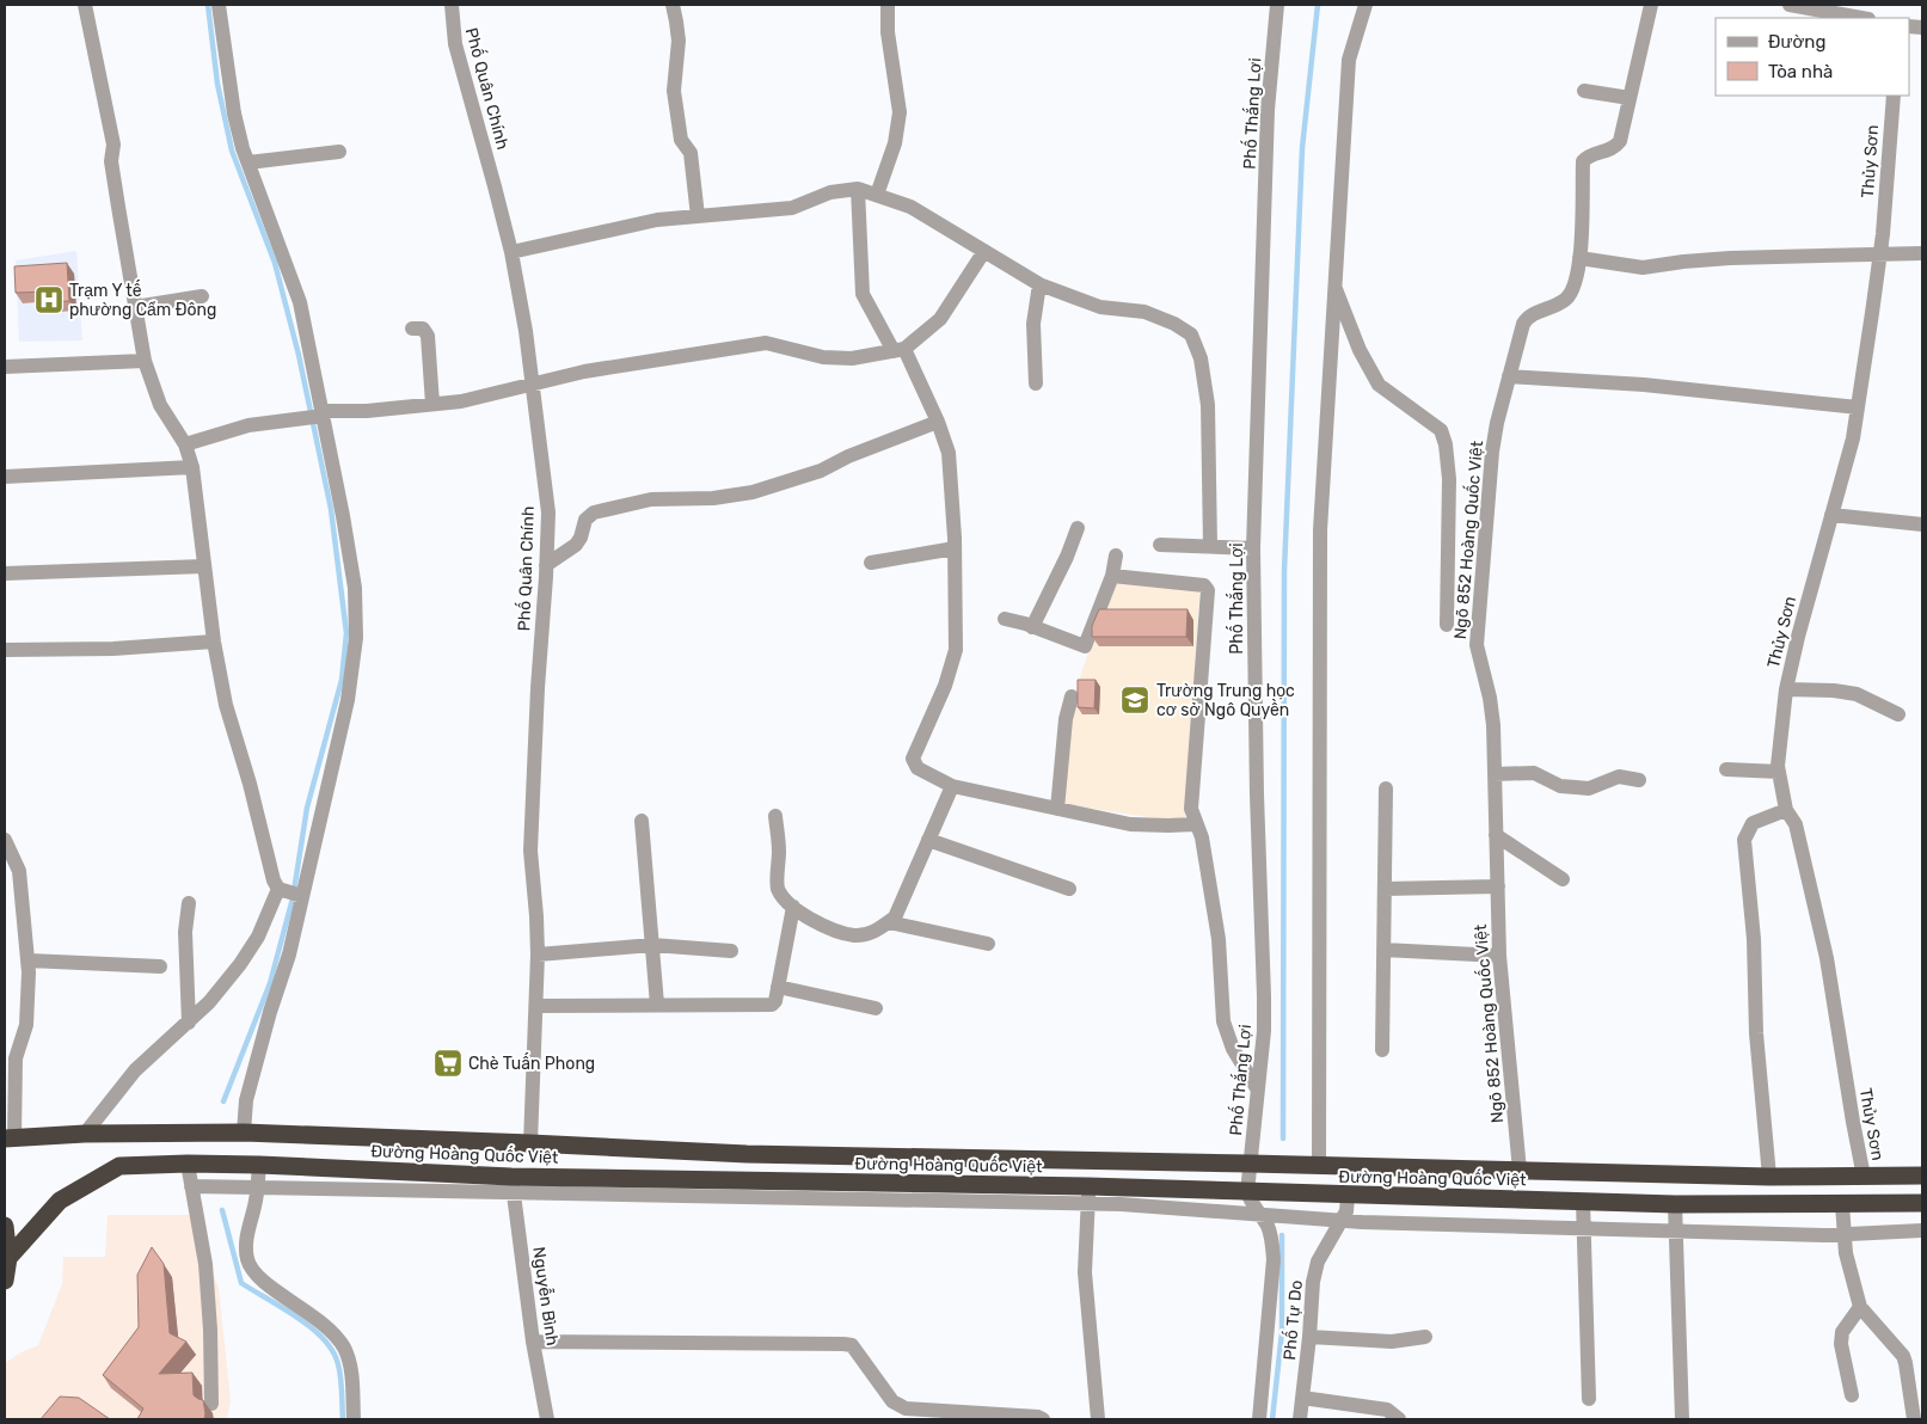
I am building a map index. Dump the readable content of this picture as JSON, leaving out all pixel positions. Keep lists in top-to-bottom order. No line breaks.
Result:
{"streets":{"highway":["Đường Hoàng Quốc Việt"],"street":["Phố Quân Chính","Phố Thắng Lợi","Thủy Sơn","Ngõ 852 Hoàng Quốc Việt","Nguyễn Bình","Phố Tự Do"]},"crossings":[["Phố Quân Chính","Đường Hoàng Quốc Việt"],["Phố Thắng Lợi","Đường Hoàng Quốc Việt"],["Thủy Sơn","Đường Hoàng Quốc Việt"],["Ngõ 852 Hoàng Quốc Việt","Đường Hoàng Quốc Việt"],["Đường Hoàng Quốc Việt","Nguyễn Bình"],["Đường Hoàng Quốc Việt","Phố Tự Do"]],"places":{"hospital":["Trạm Y tế phường Cẩm Đông"],"school or university":["Trường Trung học cơ sở Ngô Quyền"],"supermarket":["Chè Tuấn Phong"]},"legend":["Đường","Tòa nhà"]}
